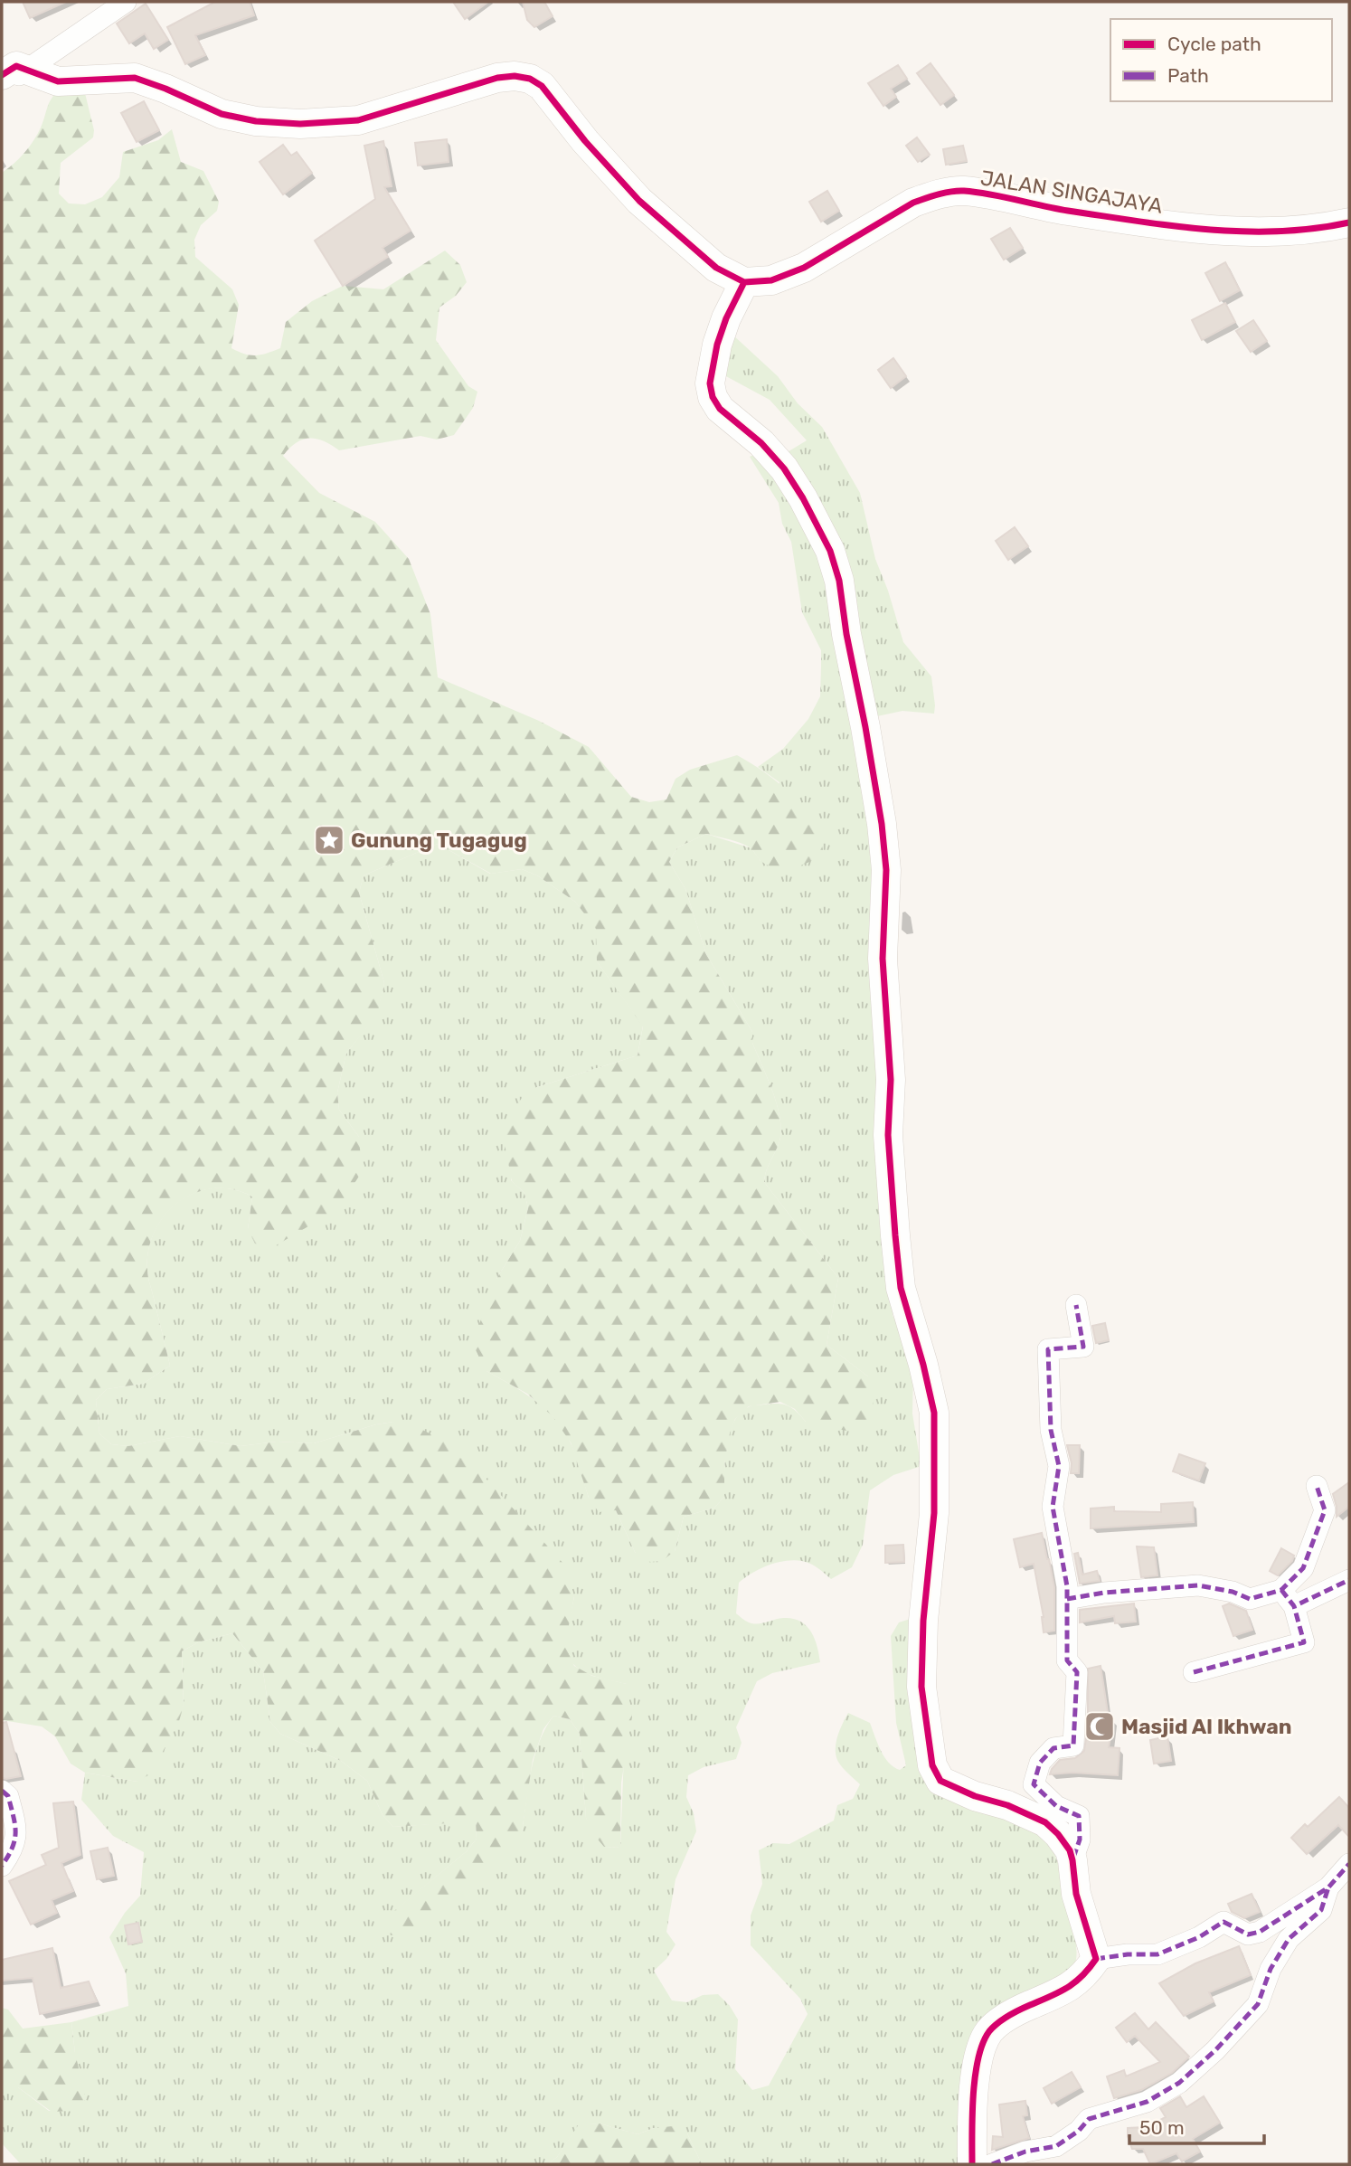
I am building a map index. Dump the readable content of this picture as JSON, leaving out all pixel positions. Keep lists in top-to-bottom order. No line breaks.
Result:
{"streets":{"street":["JALAN SINGAJAYA"]},"places":{"place":["Gunung Tugagug"],"mosque":["Masjid Al Ikhwan"]},"legend":["Cycle path","Path"],"scale_bar":"50 m"}
